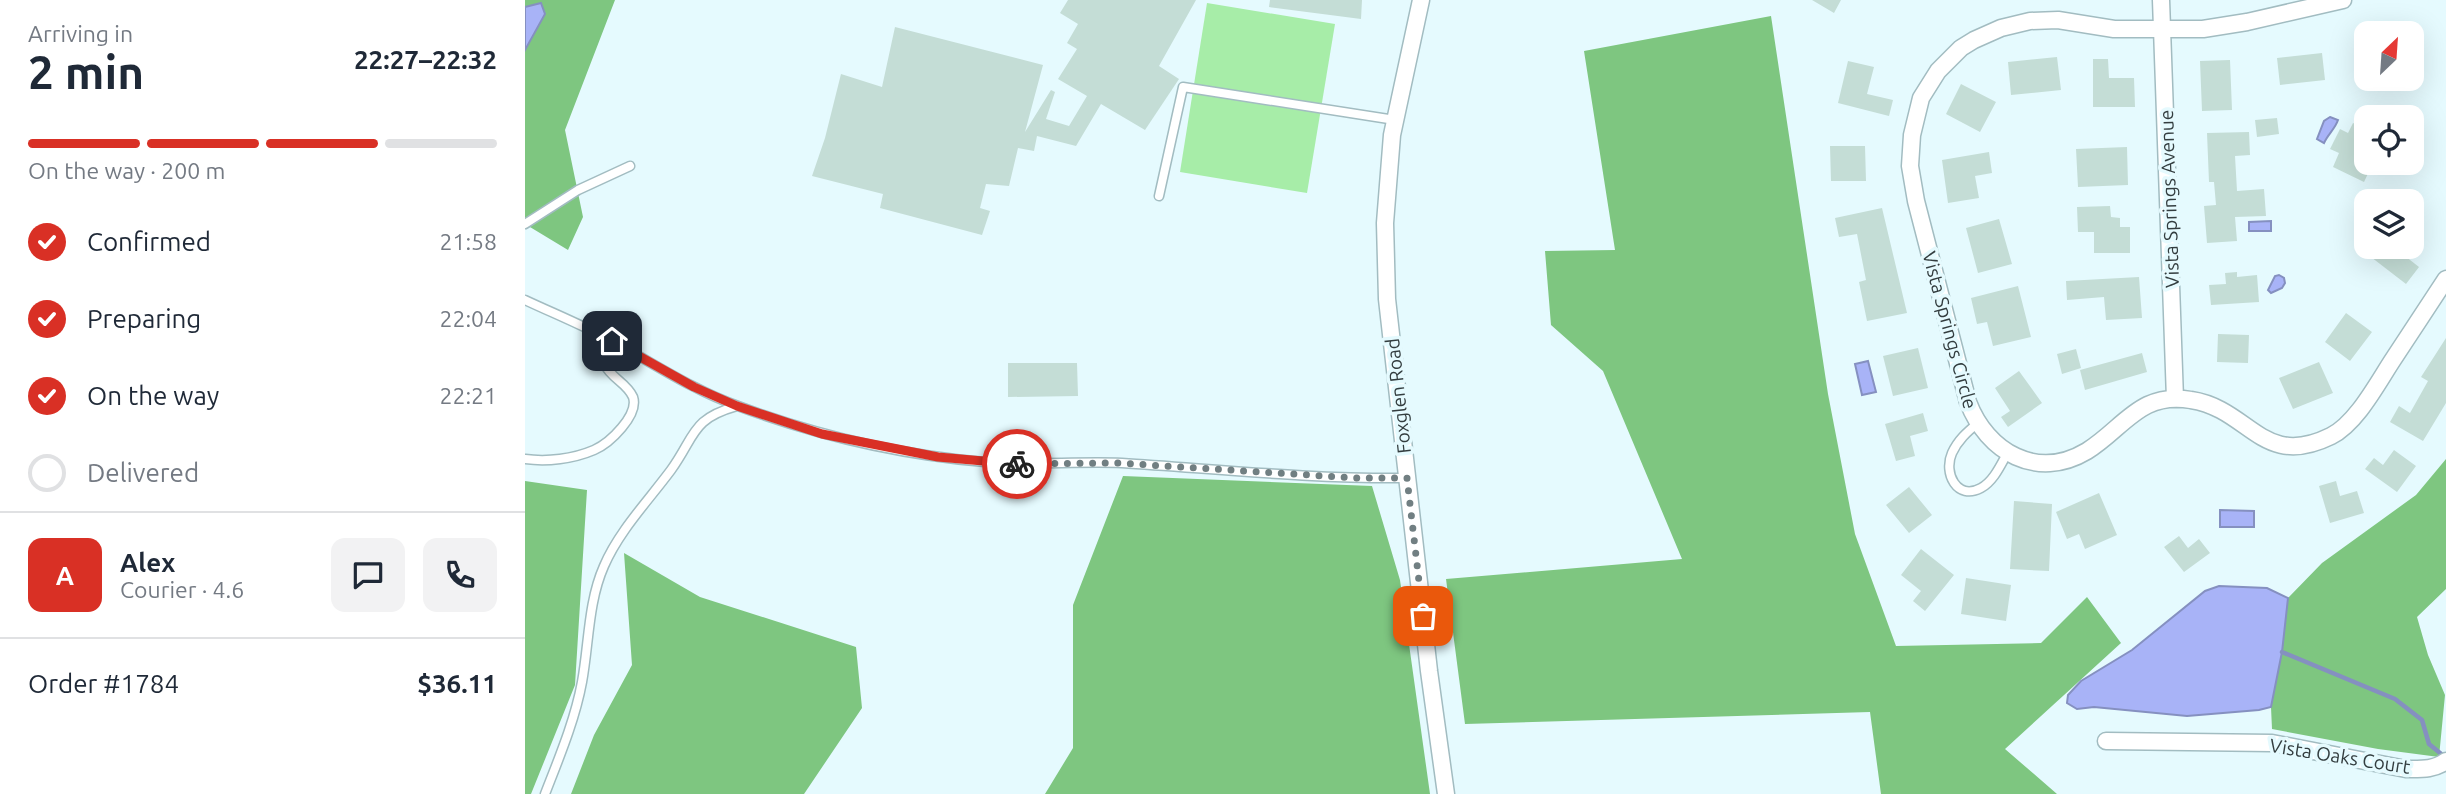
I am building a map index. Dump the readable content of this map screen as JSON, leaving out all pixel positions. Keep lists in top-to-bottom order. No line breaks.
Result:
{"streets":{"street":["Vista Springs Avenue","Vista Springs Circle","Foxglen Road","Vista Oaks Court"]},"crossings":[["Vista Springs Avenue","Vista Springs Circle"]],"north":"top right","page":{"heading":["2 min","Arriving in","22:27–22:32"],"panel":["Alex","Courier · 4.6","Order #1784","$36.11"],"bar":"On the way · 200 m","list":[["Confirmed","21:58"],["Preparing","22:04"],["On the way","22:21"],"Delivered"],"round":"A"}}
